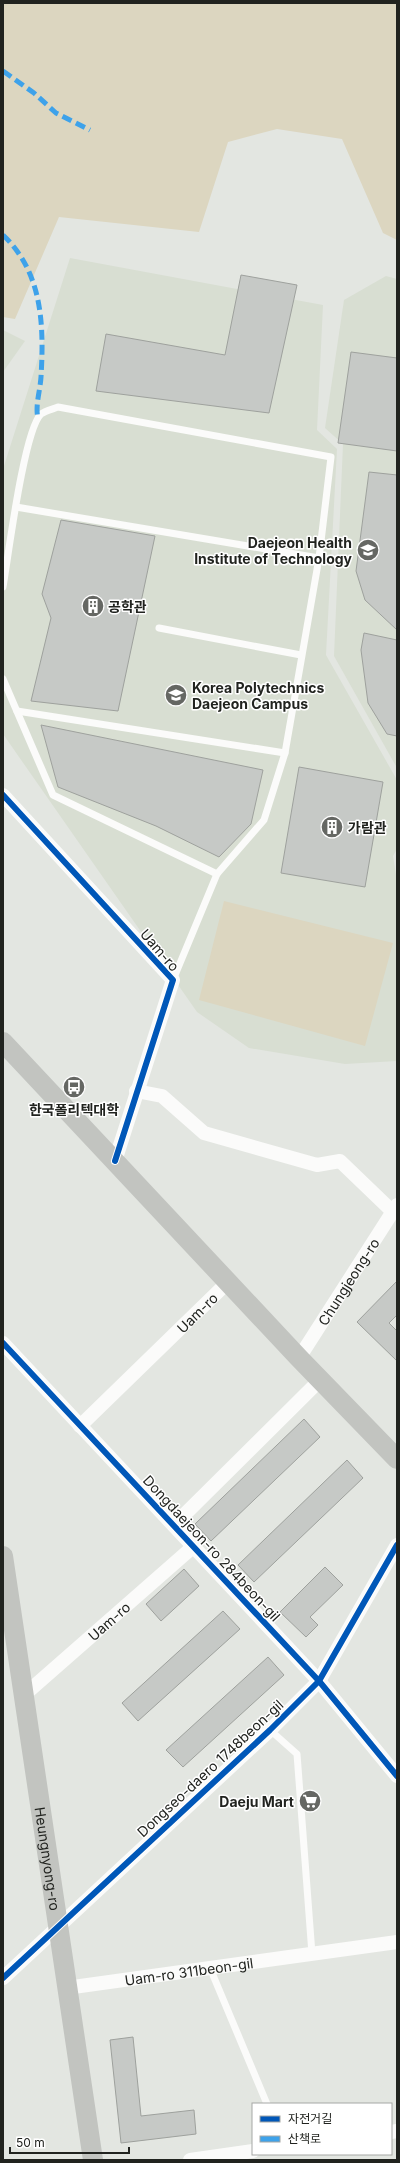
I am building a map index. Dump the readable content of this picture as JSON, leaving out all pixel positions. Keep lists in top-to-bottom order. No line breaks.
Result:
{"streets":{"main road":["Uam-ro","Heungnyong-ro"],"street":["Chungjeong-ro","Dongdaejeon-ro 284beon-gil","Dongseo-daero 1748beon-gil","Uam-ro 311beon-gil"]},"crossings":[["Uam-ro","Chungjeong-ro"],["Uam-ro","Dongdaejeon-ro 284beon-gil"],["Uam-ro","Heungnyong-ro"],["Dongdaejeon-ro 284beon-gil","Dongseo-daero 1748beon-gil"],["Dongseo-daero 1748beon-gil","Heungnyong-ro"],["Heungnyong-ro","Uam-ro 311beon-gil"]],"places":{"school or university":["Daejeon Health Institute of Technology","Korea Polytechnics Daejeon Campus"],"building":["공학관","가람관"],"bus stop":["한국폴리텍대학"],"supermarket":["Daeju Mart"]},"legend":["자전거길","산책로"],"scale_bar":"50 m"}
